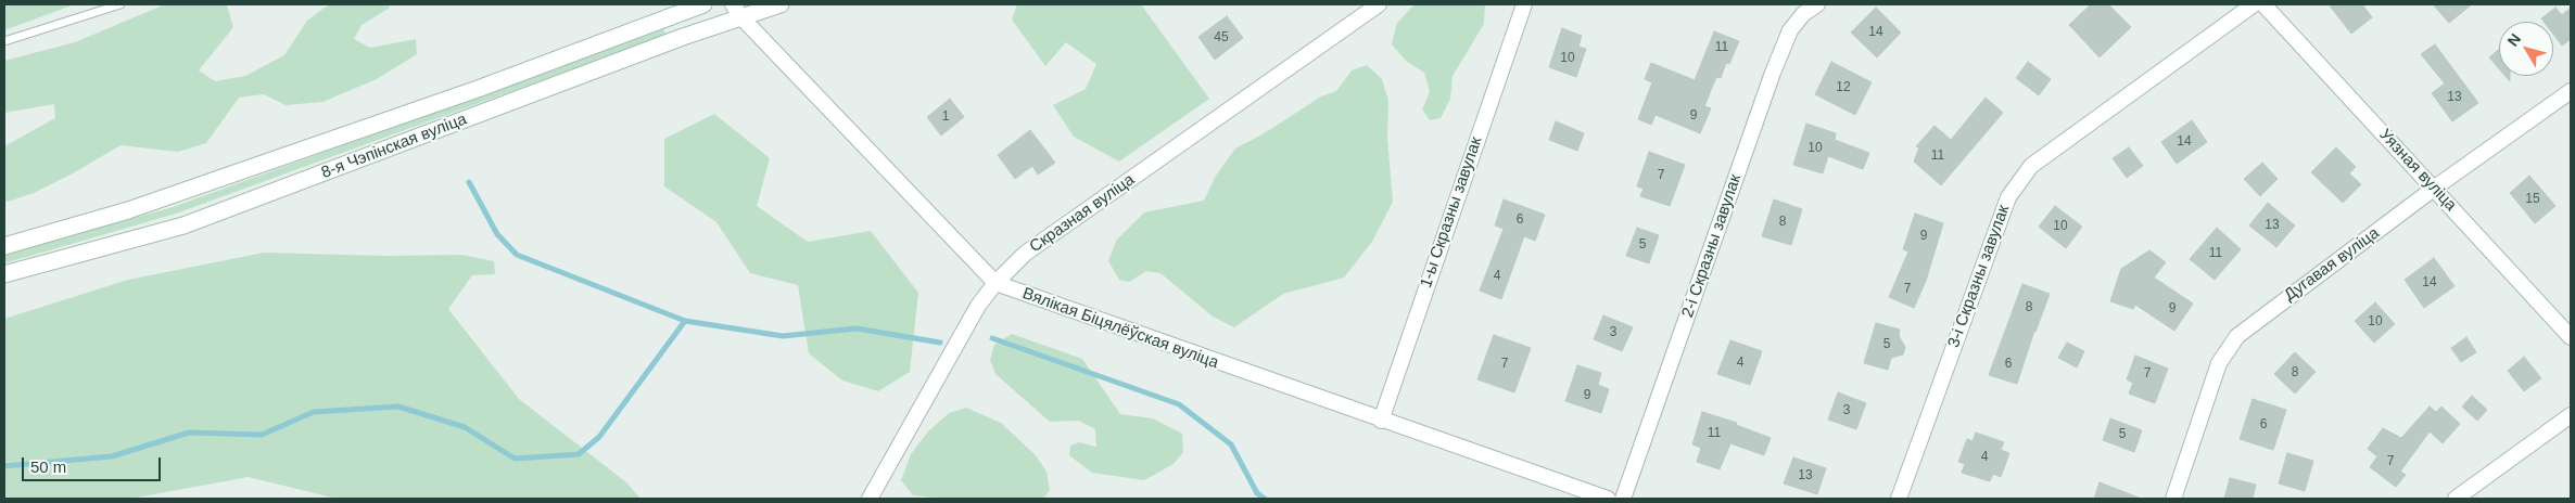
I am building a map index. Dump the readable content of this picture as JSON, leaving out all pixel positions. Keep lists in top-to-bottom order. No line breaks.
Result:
{"streets":{"main road":["8-я Чэпінская вуліца"],"street":["Уязная вуліца","1-ы Скразны завулак","Скразная вуліца","2-і Скразны завулак","Дугавая вуліца","3-і Скразны завулак","Вялікая Біцялёўская вуліца"]},"crossings":[["8-я Чэпінская вуліца","Вялікая Біцялёўская вуліца"],["Уязная вуліца","Дугавая вуліца"],["1-ы Скразны завулак","Вялікая Біцялёўская вуліца"],["Скразная вуліца","Вялікая Біцялёўская вуліца"]],"house_numbers":["14","45","11","10","12","13","9","1","14","10","11","7","15","6","8","13","10","9","5","11","4","14","7","8","9","10","3","5","4","7","6","8","7","9","3","6","11","5","4","7","13"],"scale_bar":"50 m","north":"top left"}
